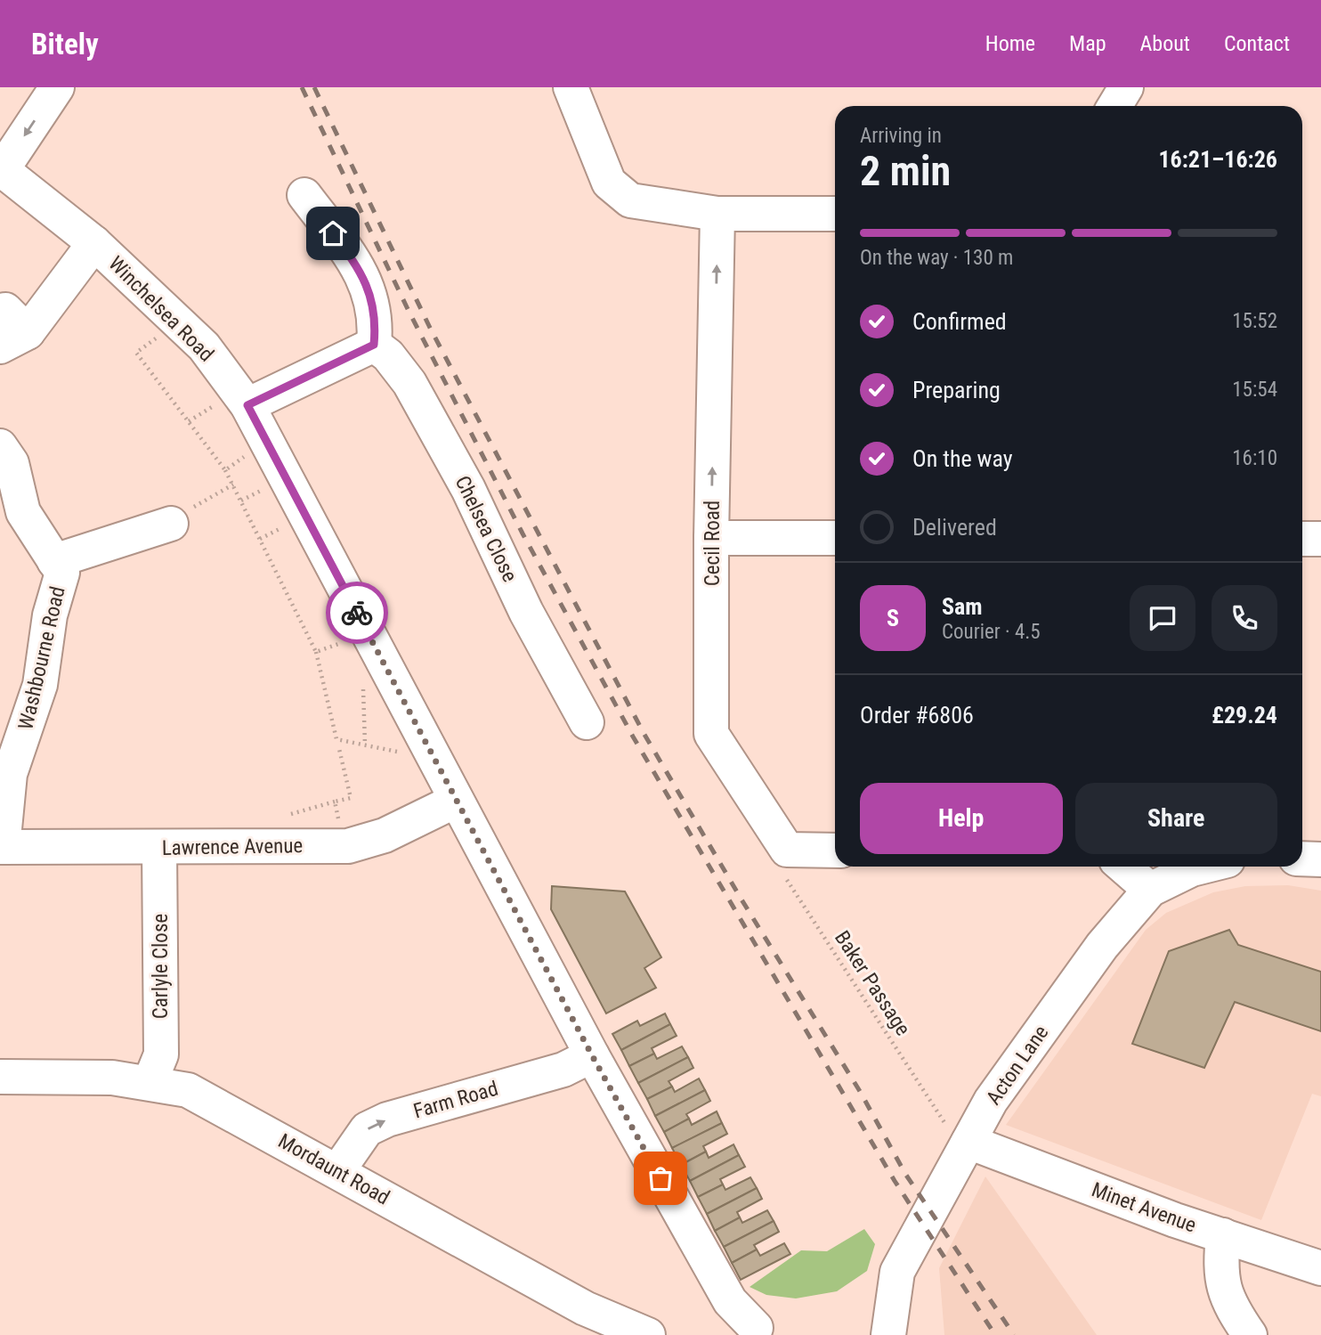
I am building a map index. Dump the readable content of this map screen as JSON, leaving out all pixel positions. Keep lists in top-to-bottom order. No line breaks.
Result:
{"streets":{"street":["Winchelsea Road","Chelsea Close","Cecil Road","Washbourne Road","Lawrence Avenue","Carlyle Close","Acton Lane","Farm Road","Mordaunt Road","Minet Avenue"],"path":["Baker Passage"]},"crossings":[["Winchelsea Road","Lawrence Avenue"],["Winchelsea Road","Farm Road"],["Cecil Road","Baker Passage"],["Washbourne Road","Lawrence Avenue"],["Lawrence Avenue","Carlyle Close"],["Carlyle Close","Mordaunt Road"],["Baker Passage","Acton Lane"],["Baker Passage","Minet Avenue"],["Acton Lane","Minet Avenue"],["Farm Road","Mordaunt Road"]],"one_way":["Cecil Road","Farm Road"],"page":{"header":"Bitely","nav":["Home","Map","About","Contact"],"heading":["2 min","Arriving in","16:21–16:26"],"panel":["Sam","Courier · 4.5","Order #6806","£29.24"],"bar":"On the way · 130 m","list":[["Confirmed","15:52"],["Preparing","15:54"],["On the way","16:10"],"Delivered"],"round":"S","buttons":["Help","Share"]}}
